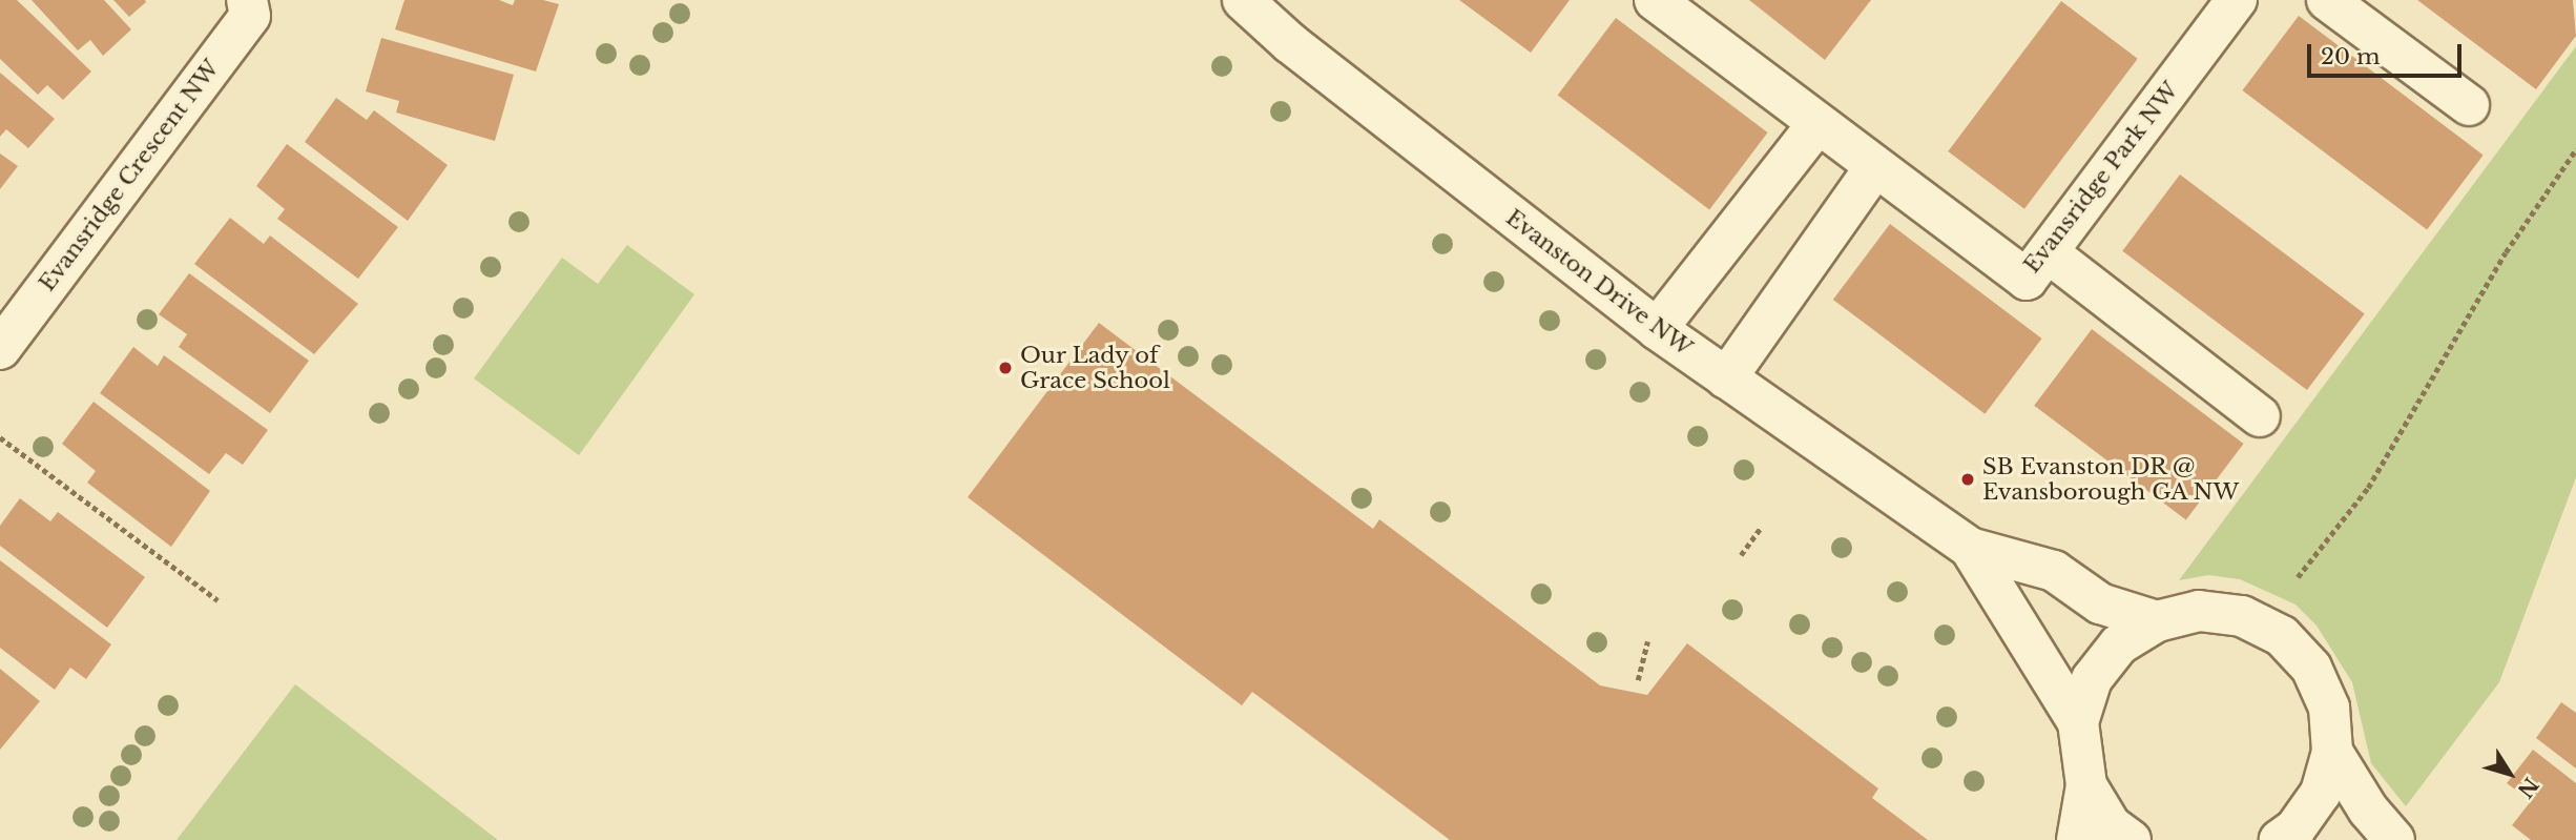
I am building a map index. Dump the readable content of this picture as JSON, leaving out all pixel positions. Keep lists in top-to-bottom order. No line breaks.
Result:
{"streets":{"street":["Evansridge Crescent NW","Evansridge Park NW","Evanston Drive NW"]},"places":["Our Lady of Grace School","SB Evanston DR @ Evansborough GA NW"],"scale_bar":"20 m","north":"bottom right"}
